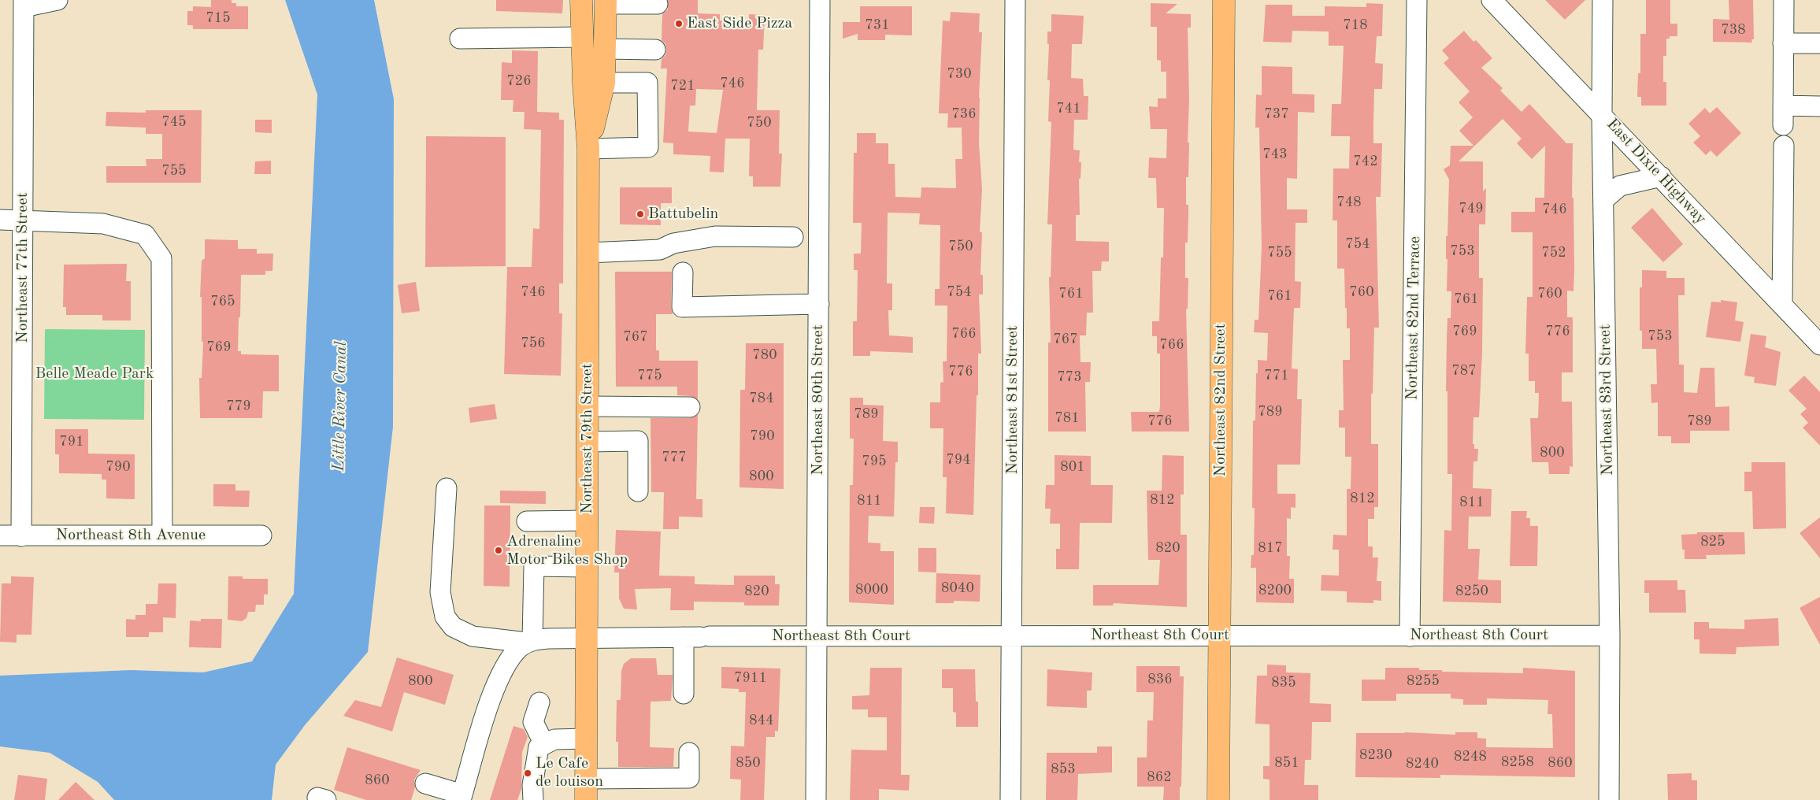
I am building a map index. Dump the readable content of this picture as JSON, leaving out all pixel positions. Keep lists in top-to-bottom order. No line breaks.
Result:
{"streets":{"main road":["Northeast 82nd Street","Northeast 79th Street"],"street":["East Dixie Highway","Northeast 77th Street","Northeast 82nd Terrace","Northeast 80th Street","Northeast 81st Street","Northeast 83rd Street","Northeast 8th Avenue","Northeast 8th Court"]},"crossings":[["East Dixie Highway","Northeast 83rd Street"],["Northeast 77th Street","Northeast 8th Avenue"],["Northeast 82nd Terrace","Northeast 8th Court"],["Northeast 80th Street","Northeast 8th Court"],["Northeast 81st Street","Northeast 8th Court"],["Northeast 82nd Street","Northeast 8th Court"],["Northeast 83rd Street","Northeast 8th Court"],["Northeast 79th Street","Northeast 8th Court"]],"water":["Little River Canal"],"parks":["Belle Meade Park"],"places":["East Side Pizza","Battubelin","Adrenaline Motor Bikes Shop","Le Cafe de louison"],"house_numbers":["715","731","718","738","730","726","746","721","741","736","737","745","750","743","742","755","748","749","746","754","750","753","755","752","746","754","760","761","760","761","761","765","769","776","766","753","767","767","756","766","769","780","787","776","775","771","773","784","779","789","789","781","776","789","790","791","800","777","794","795","790","801","800","812","812","811","811","825","820","817","8040","8000","8200","820","8250","7911","836","800","8255","835","844","8230","8248","8258","850","851","860","8240","853","862","860"]}
